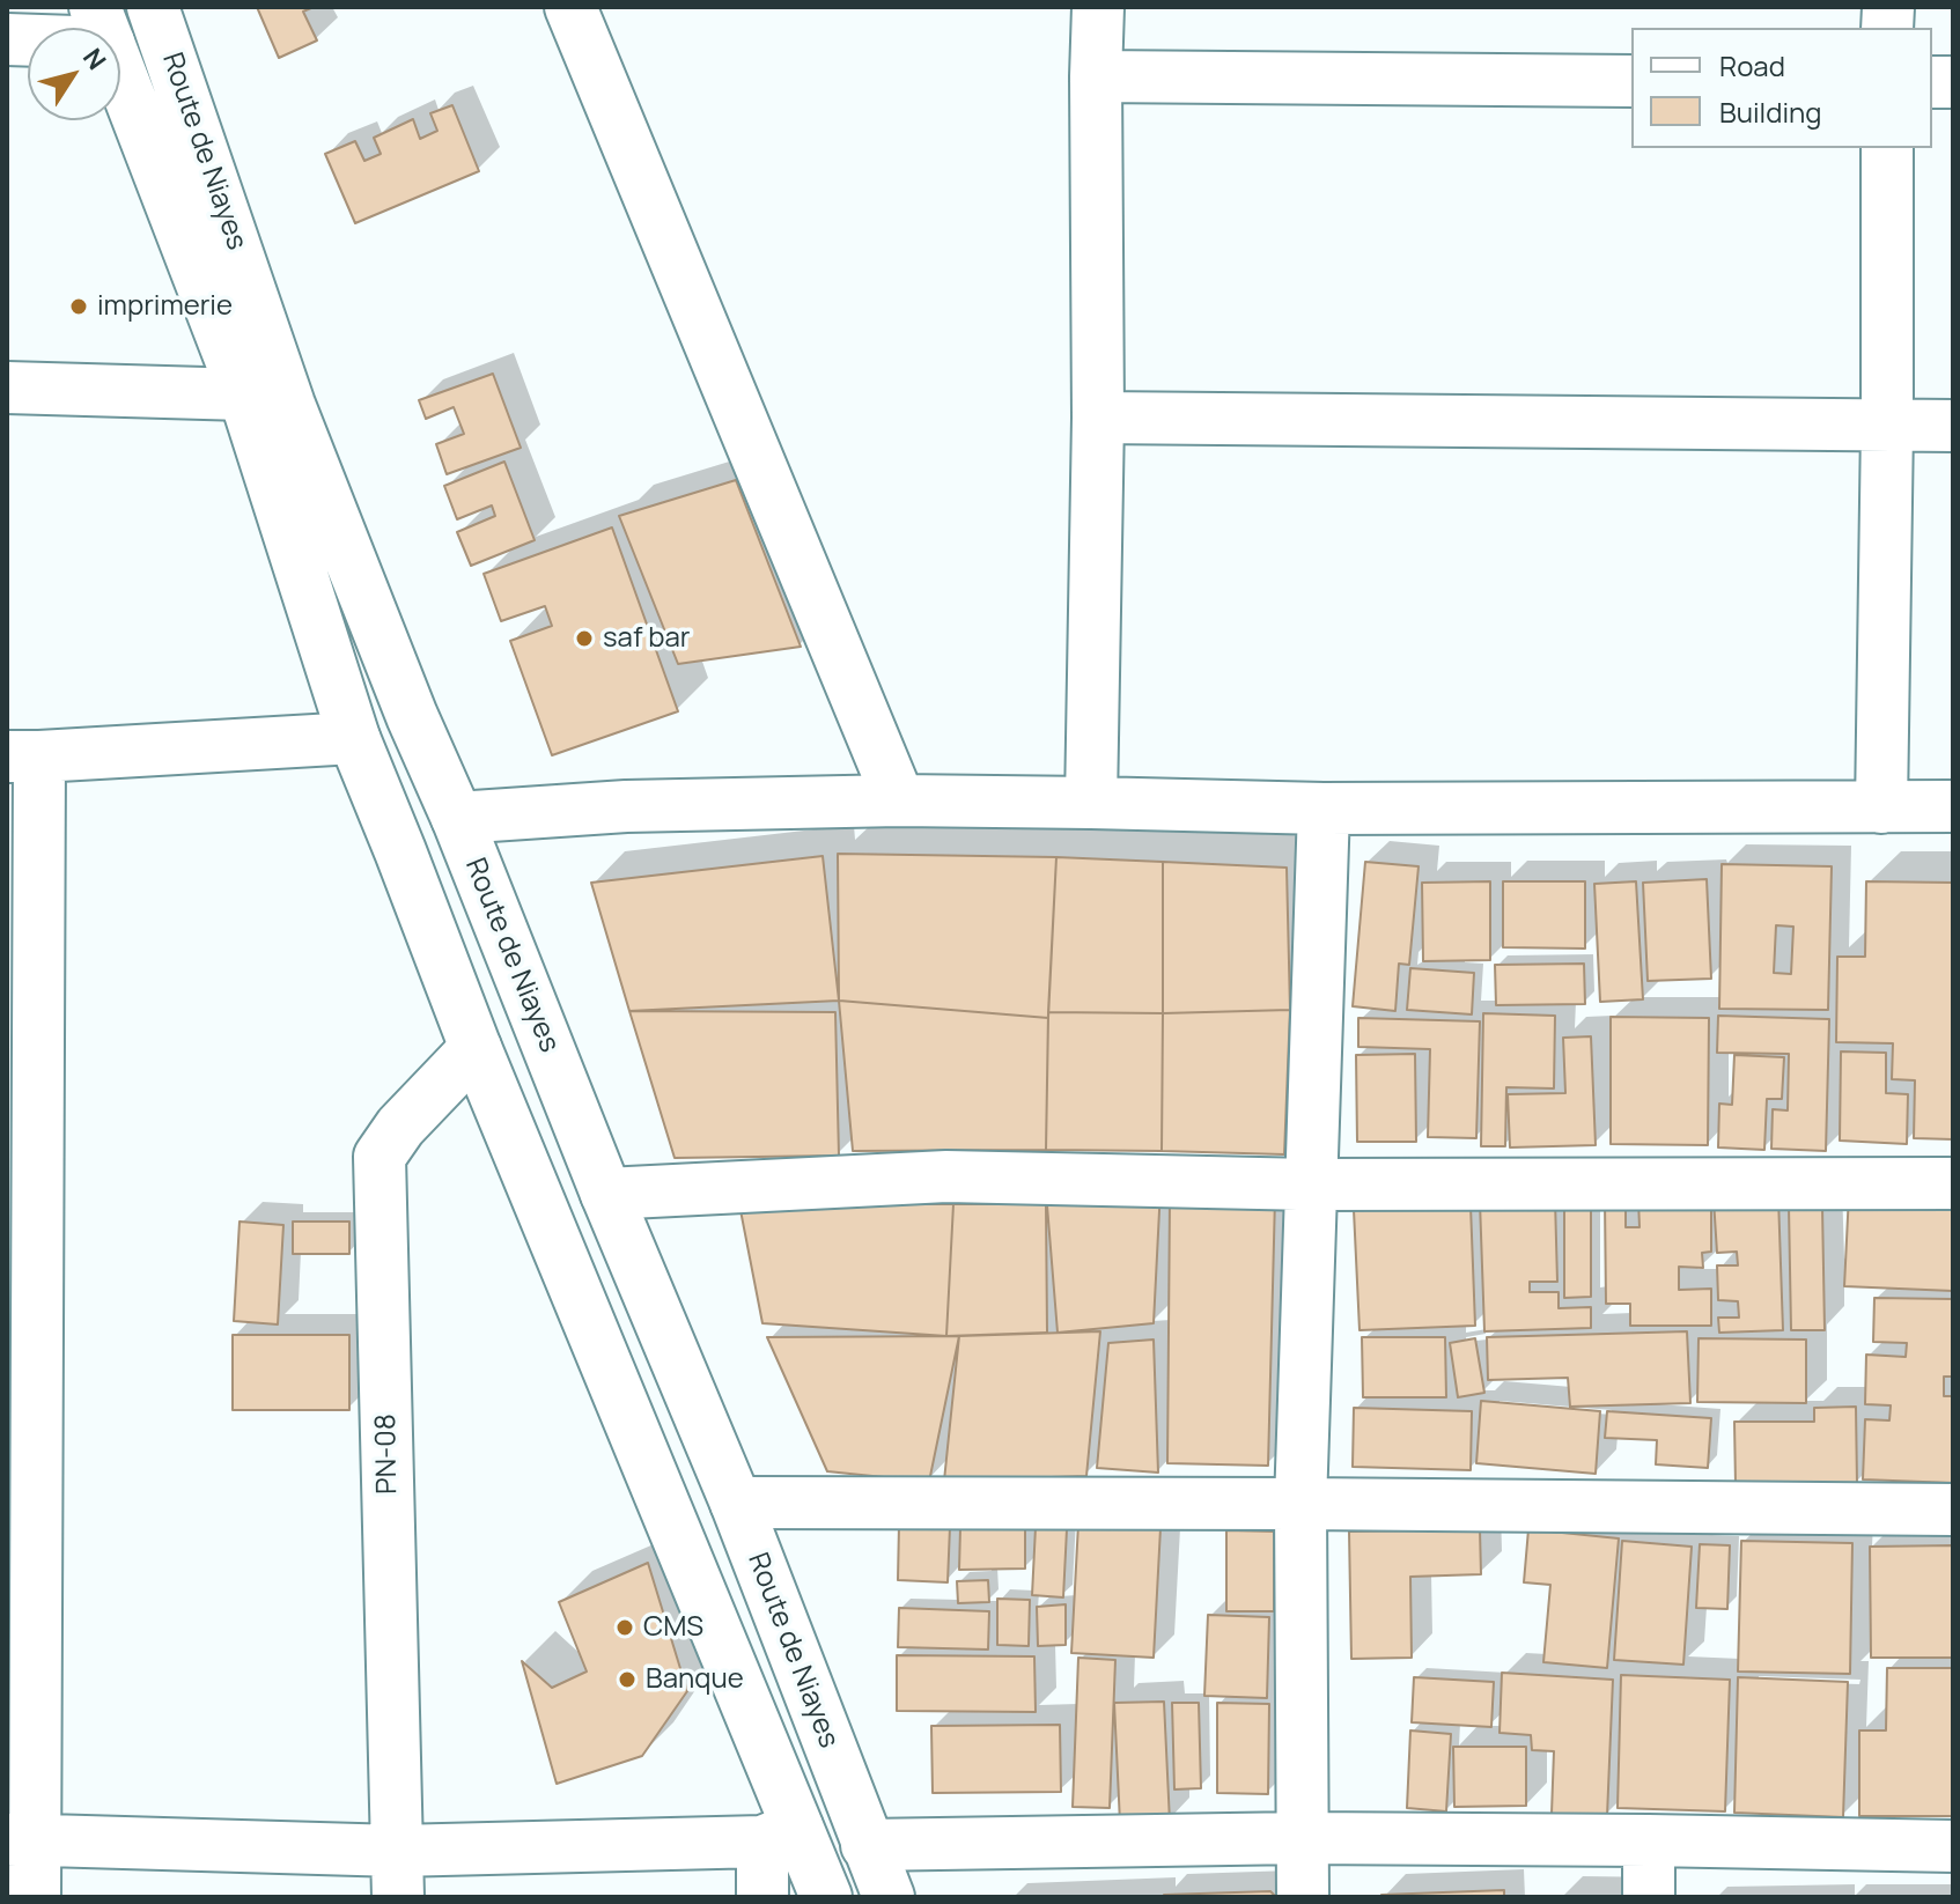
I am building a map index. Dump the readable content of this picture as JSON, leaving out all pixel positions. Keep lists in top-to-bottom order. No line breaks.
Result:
{"streets":{"street":["Route de Niayes","PN-08"]},"crossings":[["Route de Niayes","PN-08"]],"places":["imprimerie","saf bar","CMS","Banque"],"legend":["Road","Building"],"north":"top right"}
